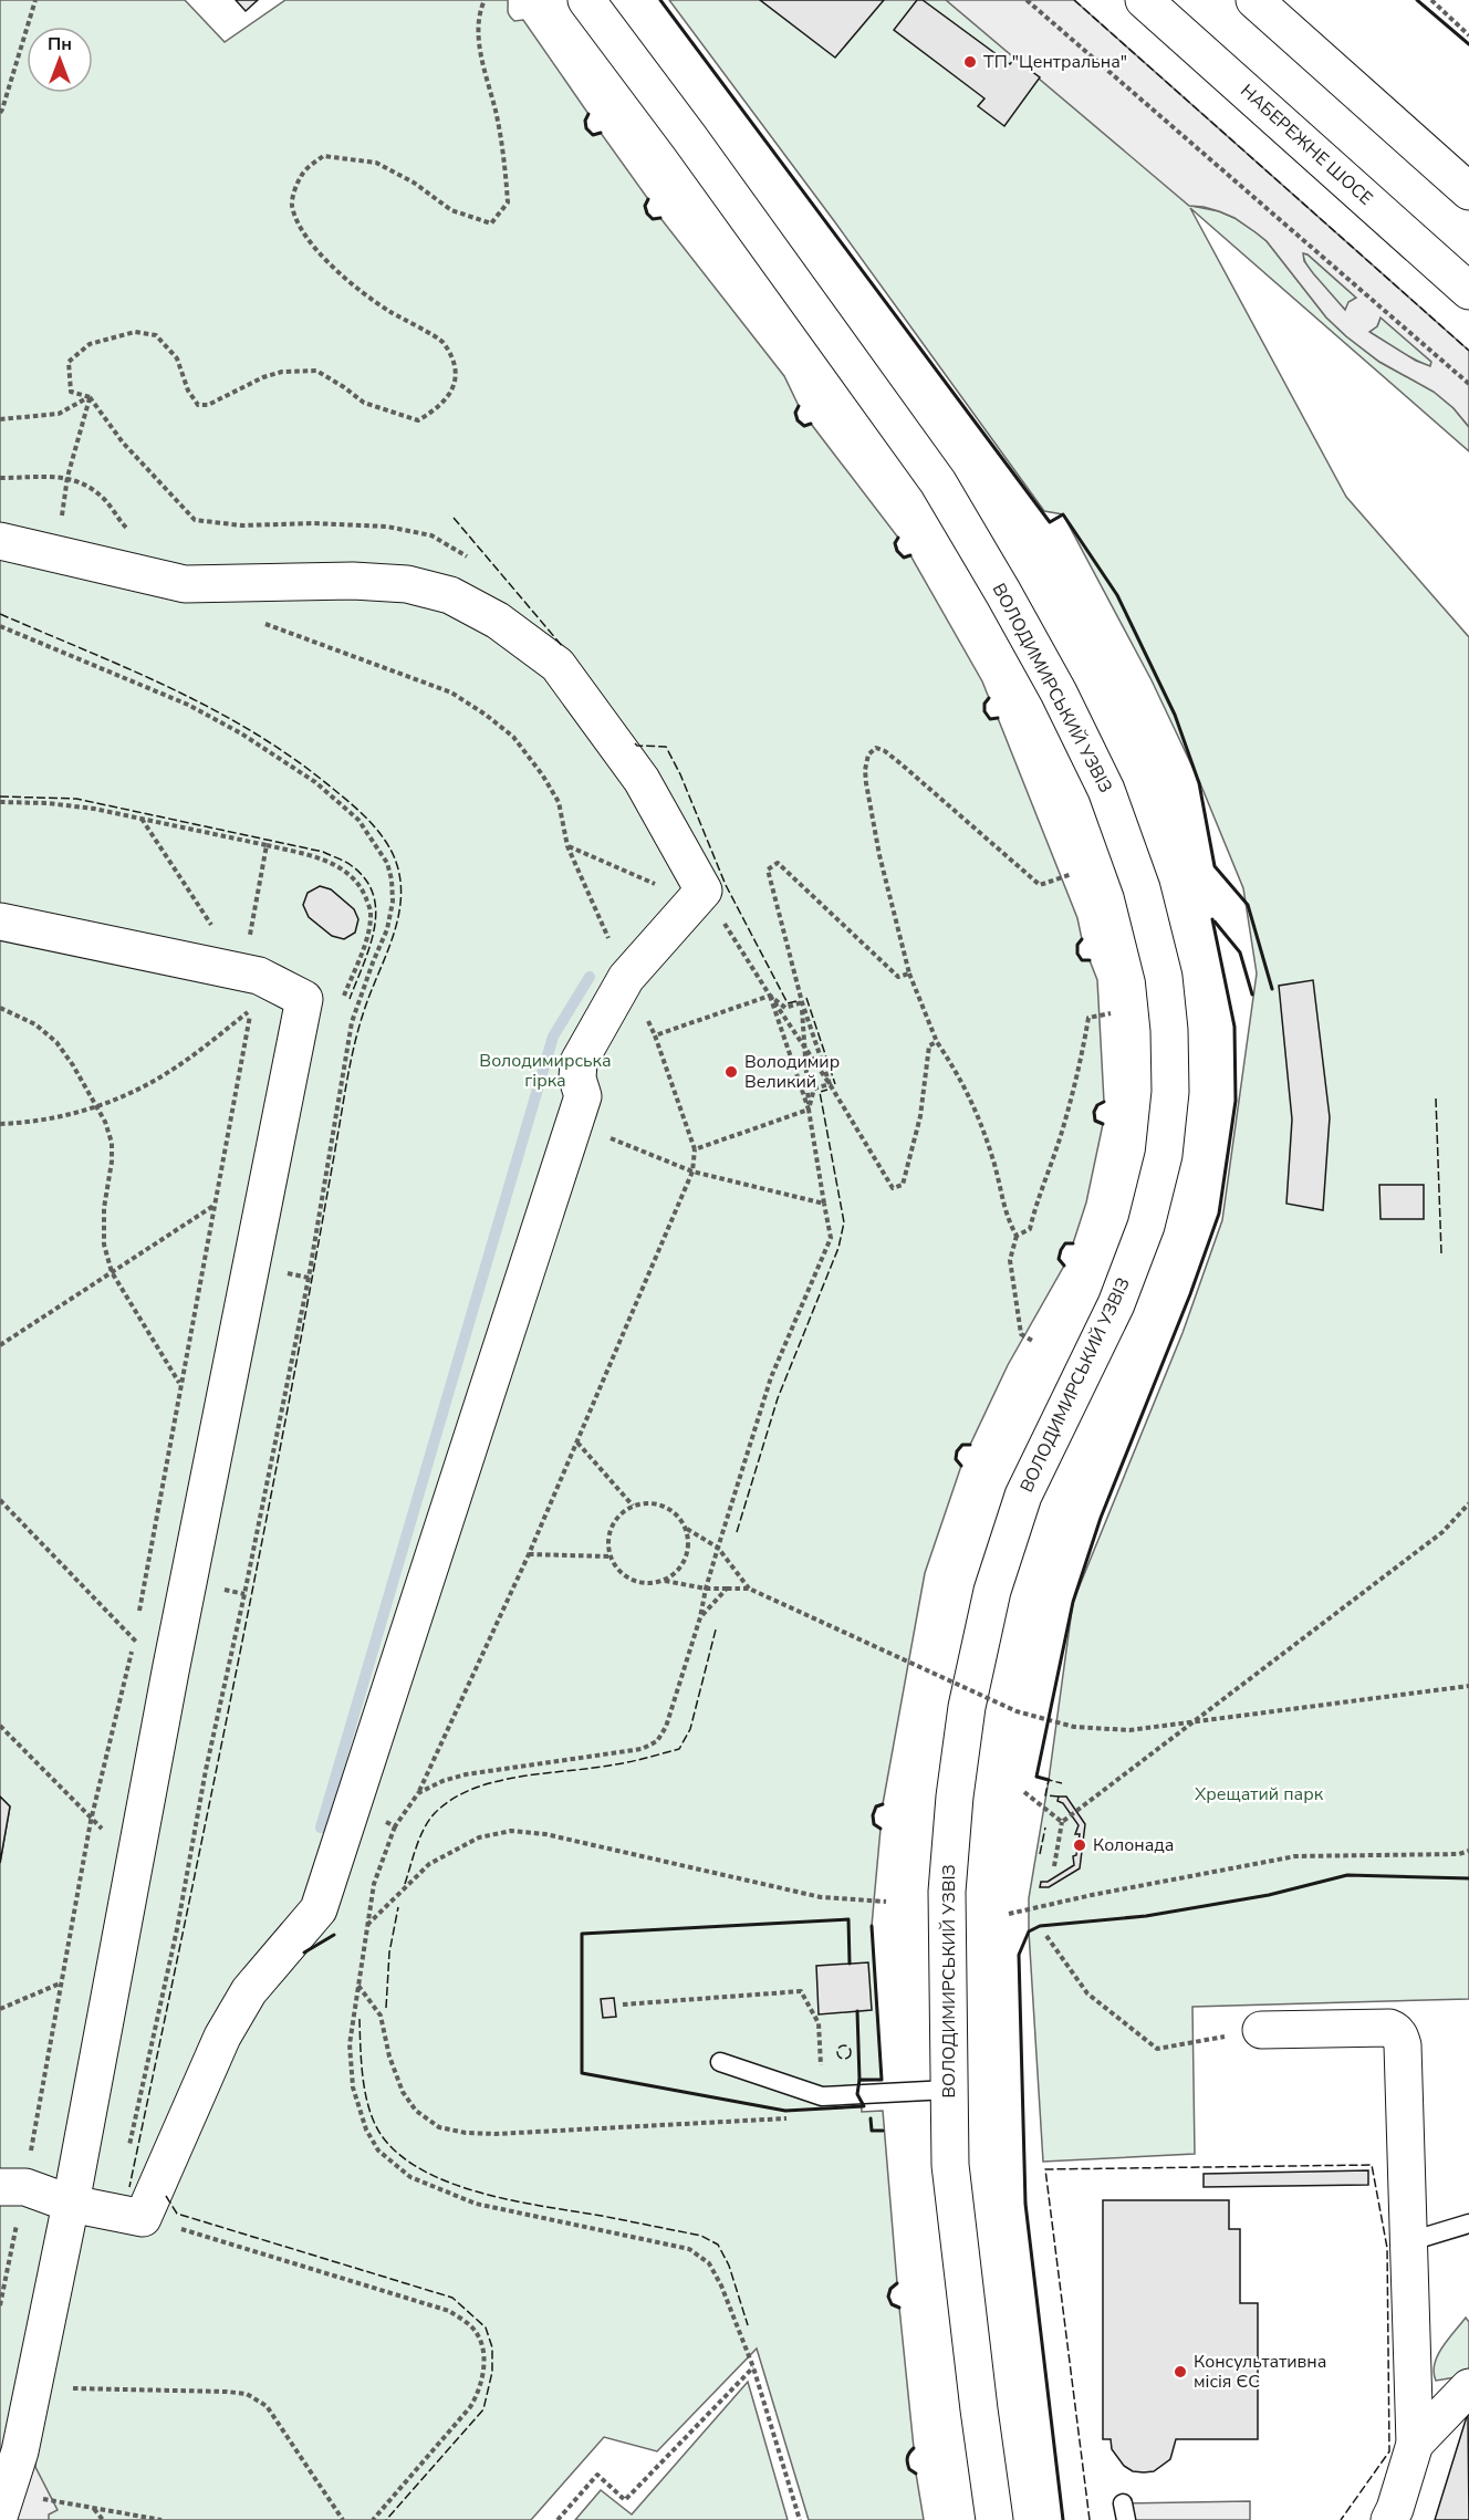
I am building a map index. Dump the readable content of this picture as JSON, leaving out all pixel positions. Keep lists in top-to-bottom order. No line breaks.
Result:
{"streets":{"street":["НАБЕРЕЖНЕ ШОСЕ","ВОЛОДИМИРСЬКИЙ УЗВІЗ"]},"parks":["Володимирська гірка","Хрещатий парк"],"places":["ТП \"Центральна\"","Володимир Великий","Колонада","Консультативна місія ЄС"],"north":"top"}
